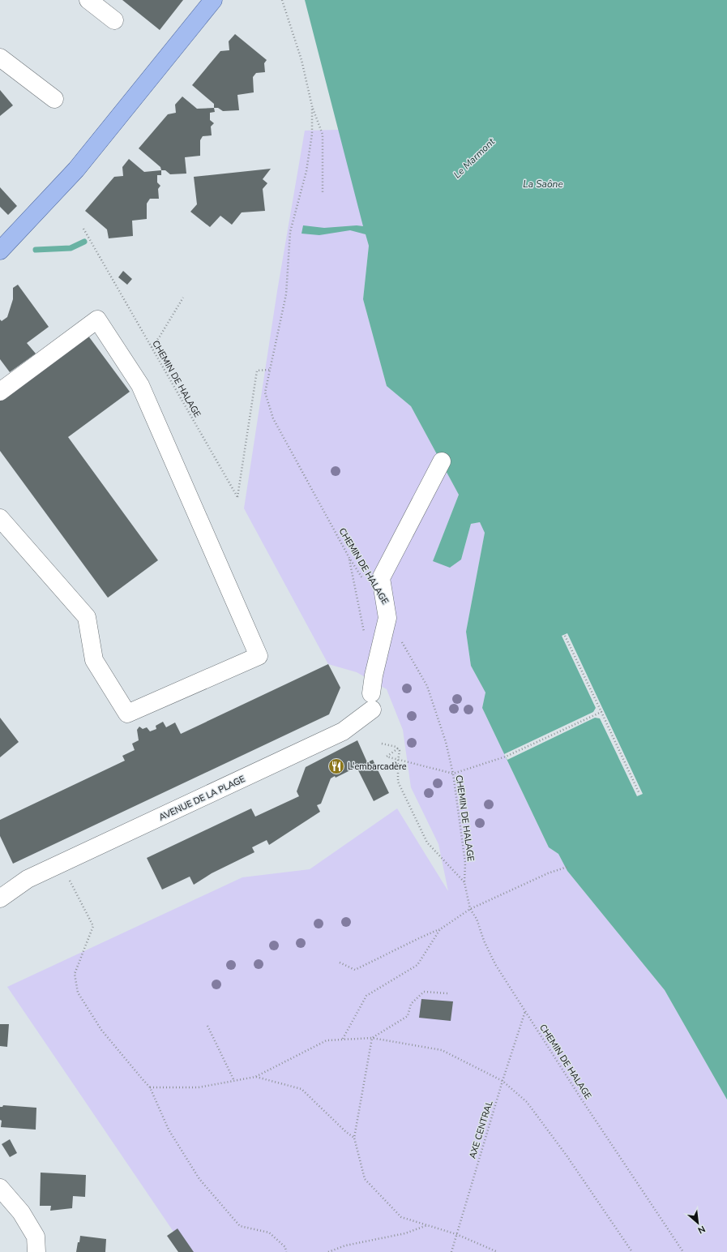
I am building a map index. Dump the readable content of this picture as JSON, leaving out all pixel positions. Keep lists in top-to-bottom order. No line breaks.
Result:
{"streets":{"street":["AVENUE DE LA PLAGE"],"path":["CHEMIN DE HALAGE","AXE CENTRAL"]},"crossings":[["CHEMIN DE HALAGE","AVENUE DE LA PLAGE"],["CHEMIN DE HALAGE","AXE CENTRAL"]],"water":["Le Marmont","La Saône"],"places":{"restaurant":["L'embarcadère"]},"north":"bottom right"}
